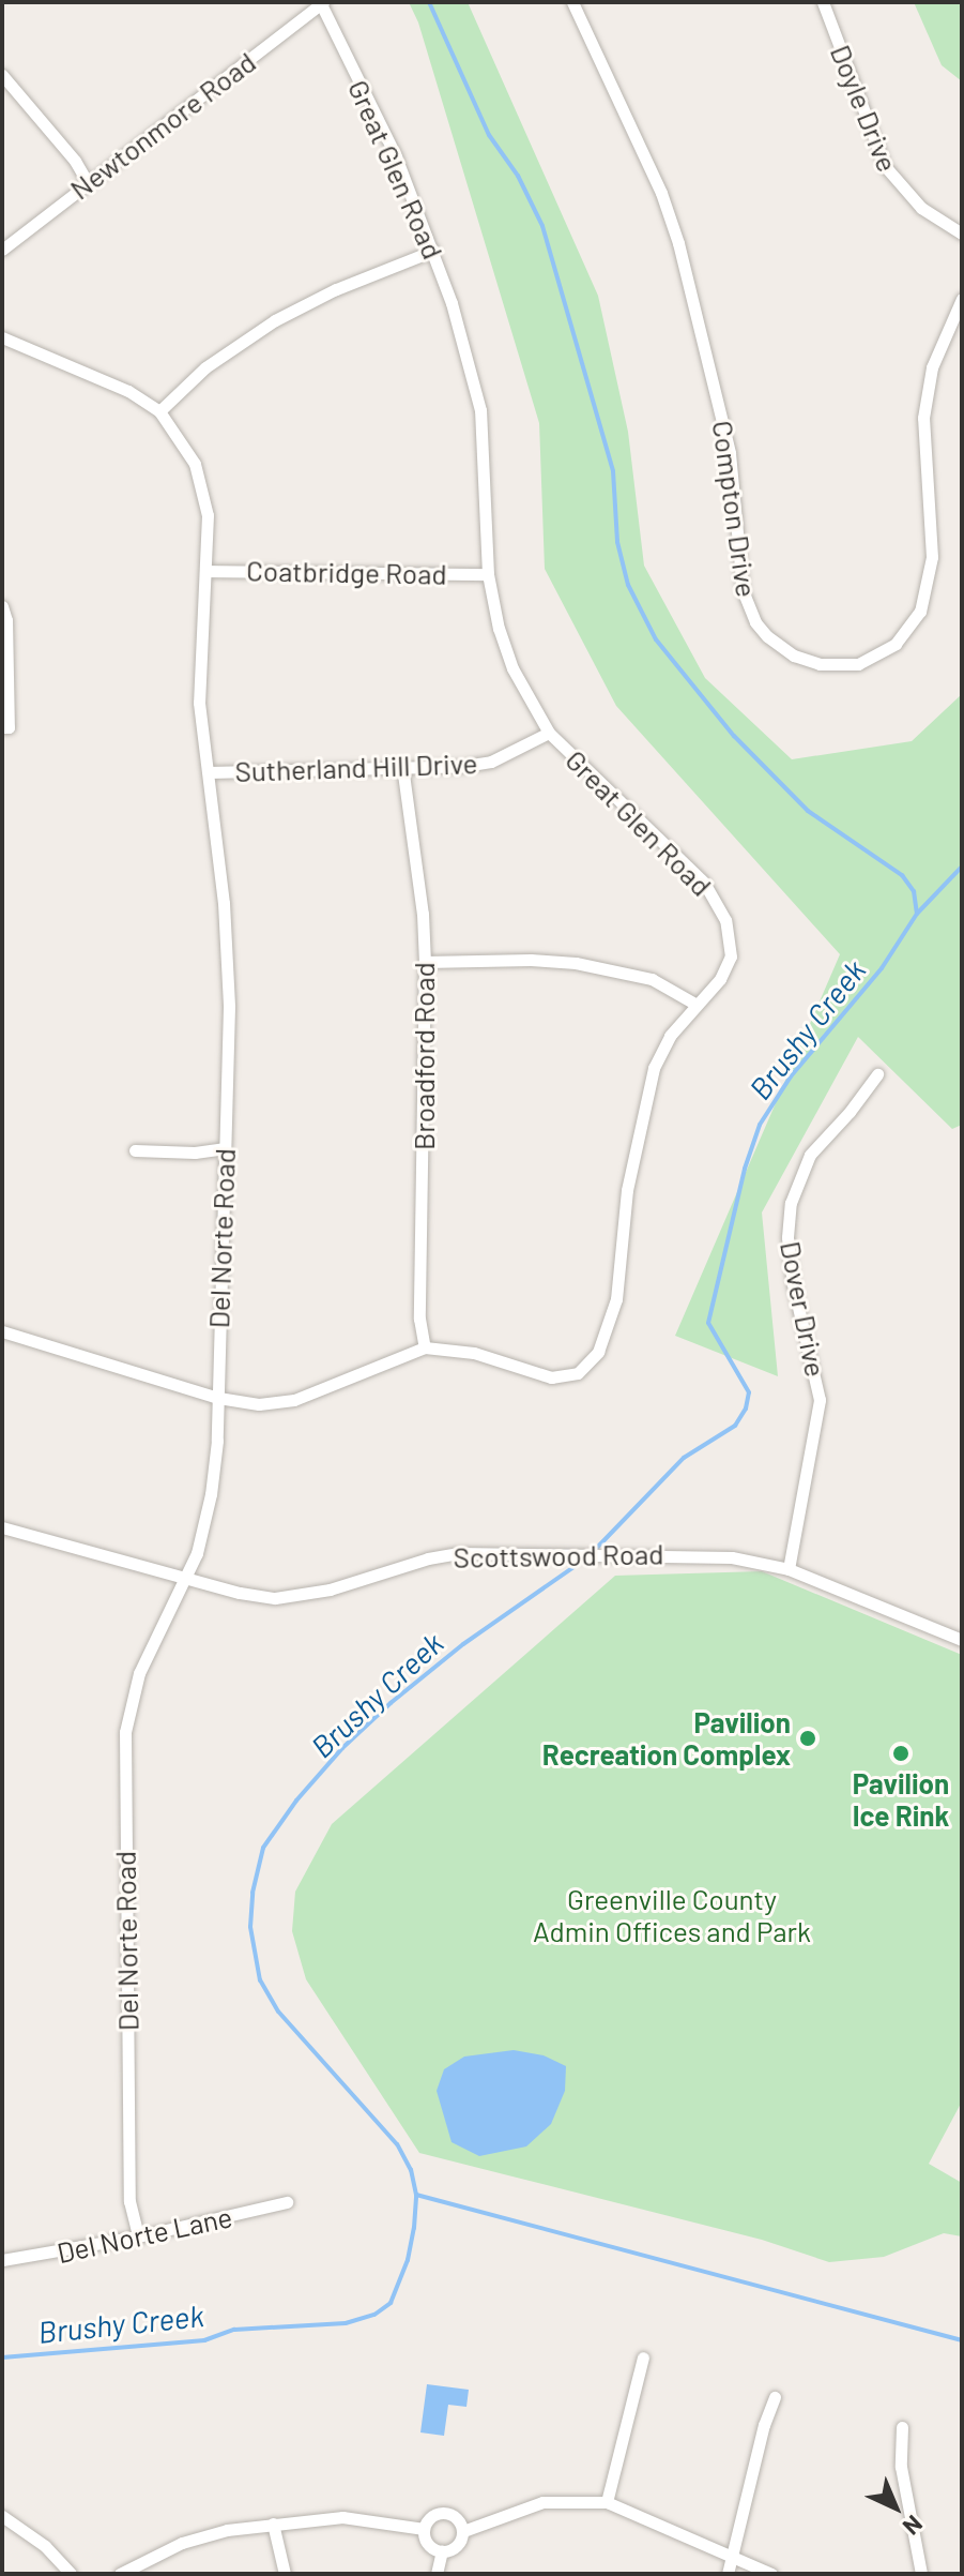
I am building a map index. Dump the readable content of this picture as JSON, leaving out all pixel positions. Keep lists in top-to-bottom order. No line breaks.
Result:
{"streets":{"street":["Doyle Drive","Newtonmore Road","Great Glen Road","Compton Drive","Coatbridge Road","Sutherland Hill Drive","Broadford Road","Del Norte Road","Dover Drive","Scottswood Road","Del Norte Lane"]},"crossings":[["Newtonmore Road","Great Glen Road"],["Great Glen Road","Coatbridge Road"],["Great Glen Road","Sutherland Hill Drive"],["Great Glen Road","Broadford Road"],["Great Glen Road","Del Norte Road"],["Coatbridge Road","Del Norte Road"],["Sutherland Hill Drive","Broadford Road"],["Sutherland Hill Drive","Del Norte Road"],["Del Norte Road","Scottswood Road"],["Del Norte Road","Del Norte Lane"],["Dover Drive","Scottswood Road"]],"water":["Brushy Creek"],"parks":["Greenville County Admin Offices and Park"],"places":["Pavilion Recreation Complex","Pavilion Ice Rink"],"north":"bottom right"}
